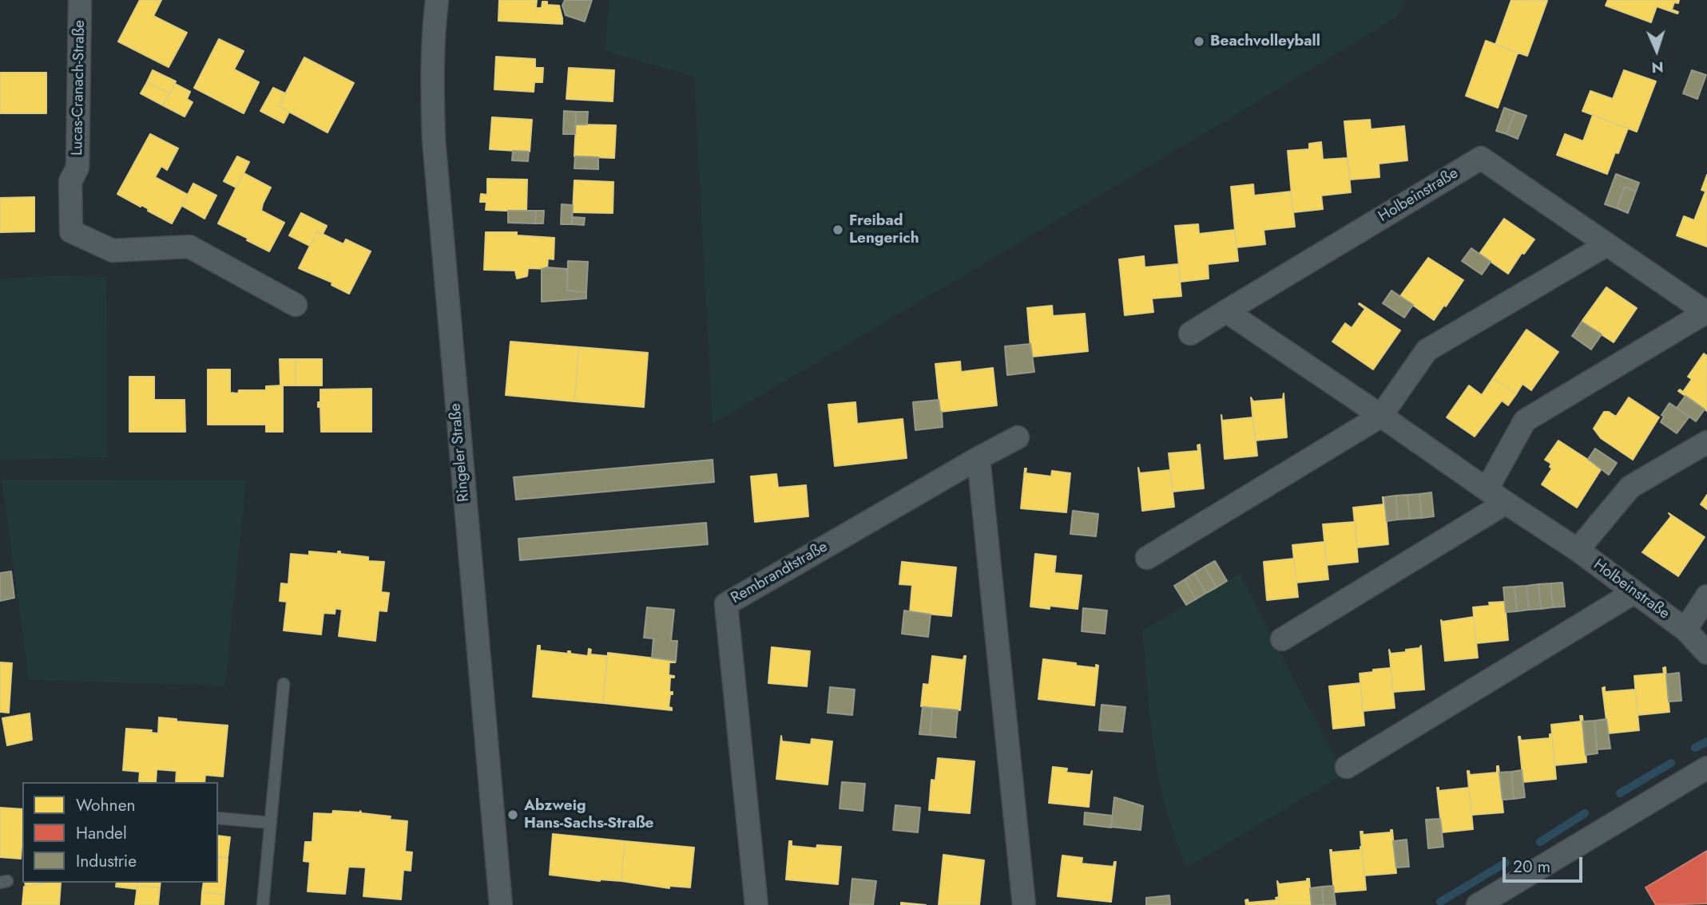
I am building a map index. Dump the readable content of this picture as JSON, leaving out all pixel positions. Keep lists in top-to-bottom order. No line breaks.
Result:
{"streets":{"street":["Lucas-Cranach-Straße","Holbeinstraße","Ringeler Straße","Rembrandtstraße"]},"places":["Beachvolleyball","Freibad Lengerich","Abzweig Hans-Sachs-Straße"],"legend":["Wohnen","Handel","Industrie"],"scale_bar":"20 m","north":"bottom"}
